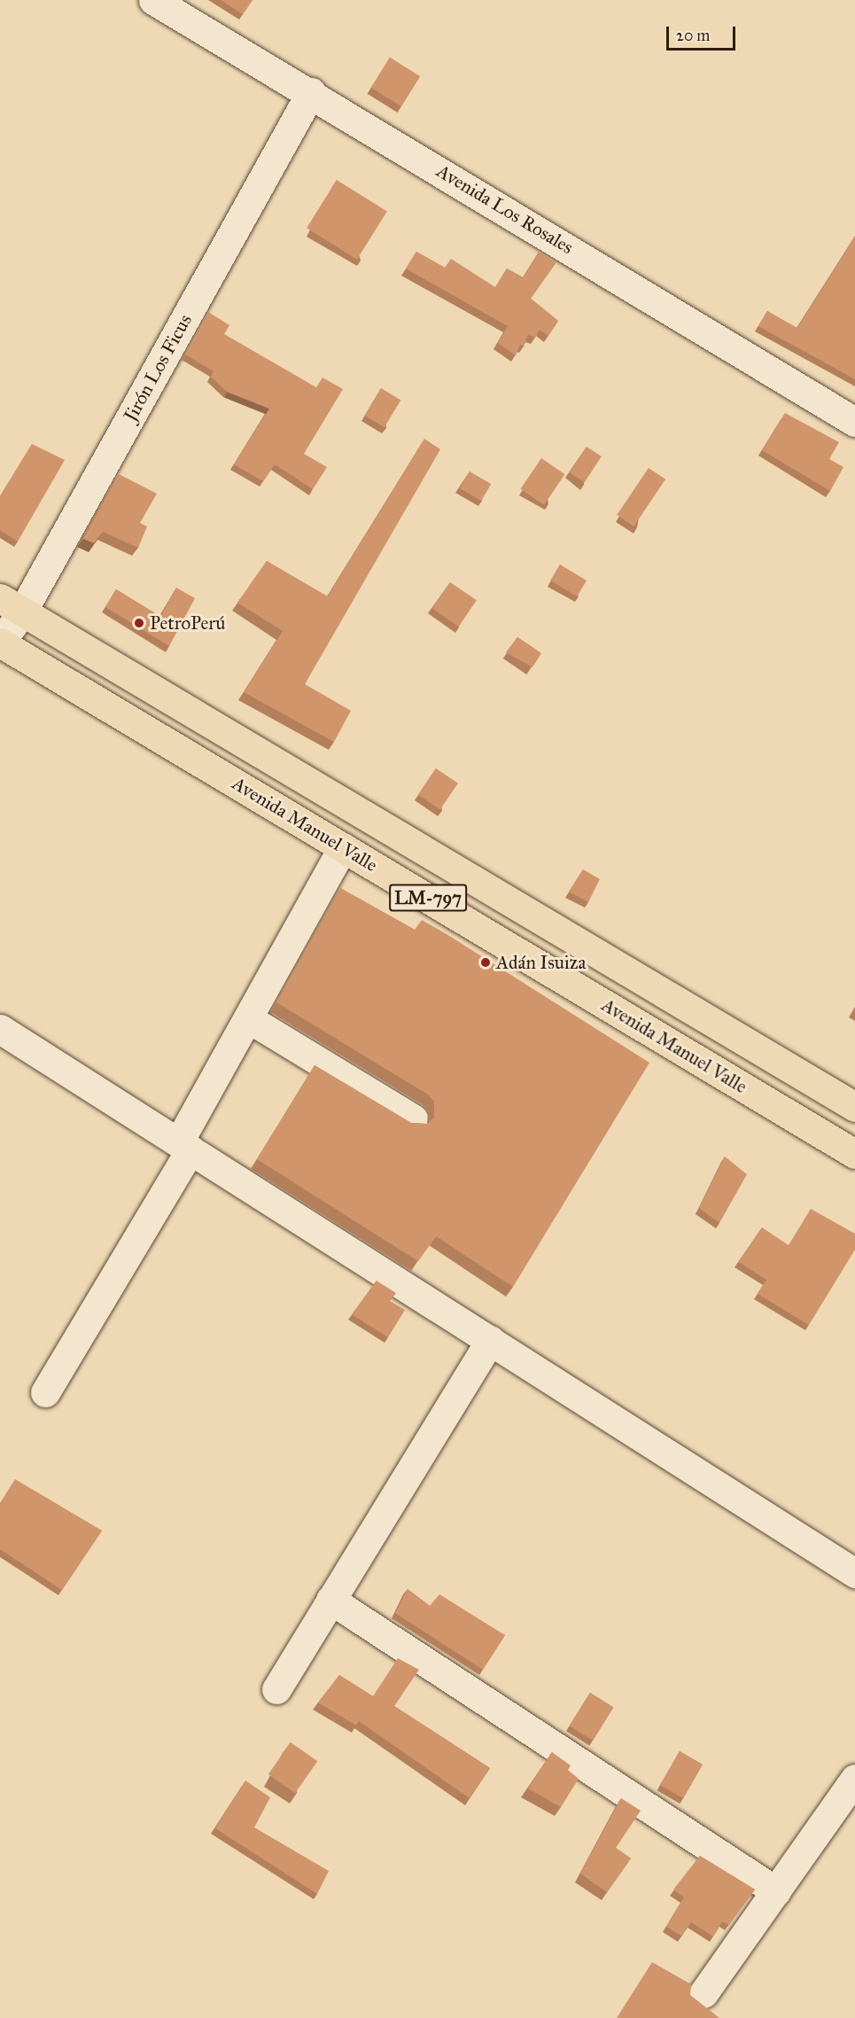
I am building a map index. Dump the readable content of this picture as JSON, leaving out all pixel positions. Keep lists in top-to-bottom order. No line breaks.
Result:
{"streets":{"main road":["Avenida Manuel Valle","LM-797"],"street":["Avenida Los Rosales","Jirón Los Ficus"]},"crossings":[["Avenida Los Rosales","Jirón Los Ficus"],["Jirón Los Ficus","Avenida Manuel Valle"]],"places":["PetroPerú","Adán Isuiza"],"scale_bar":"20 m"}
